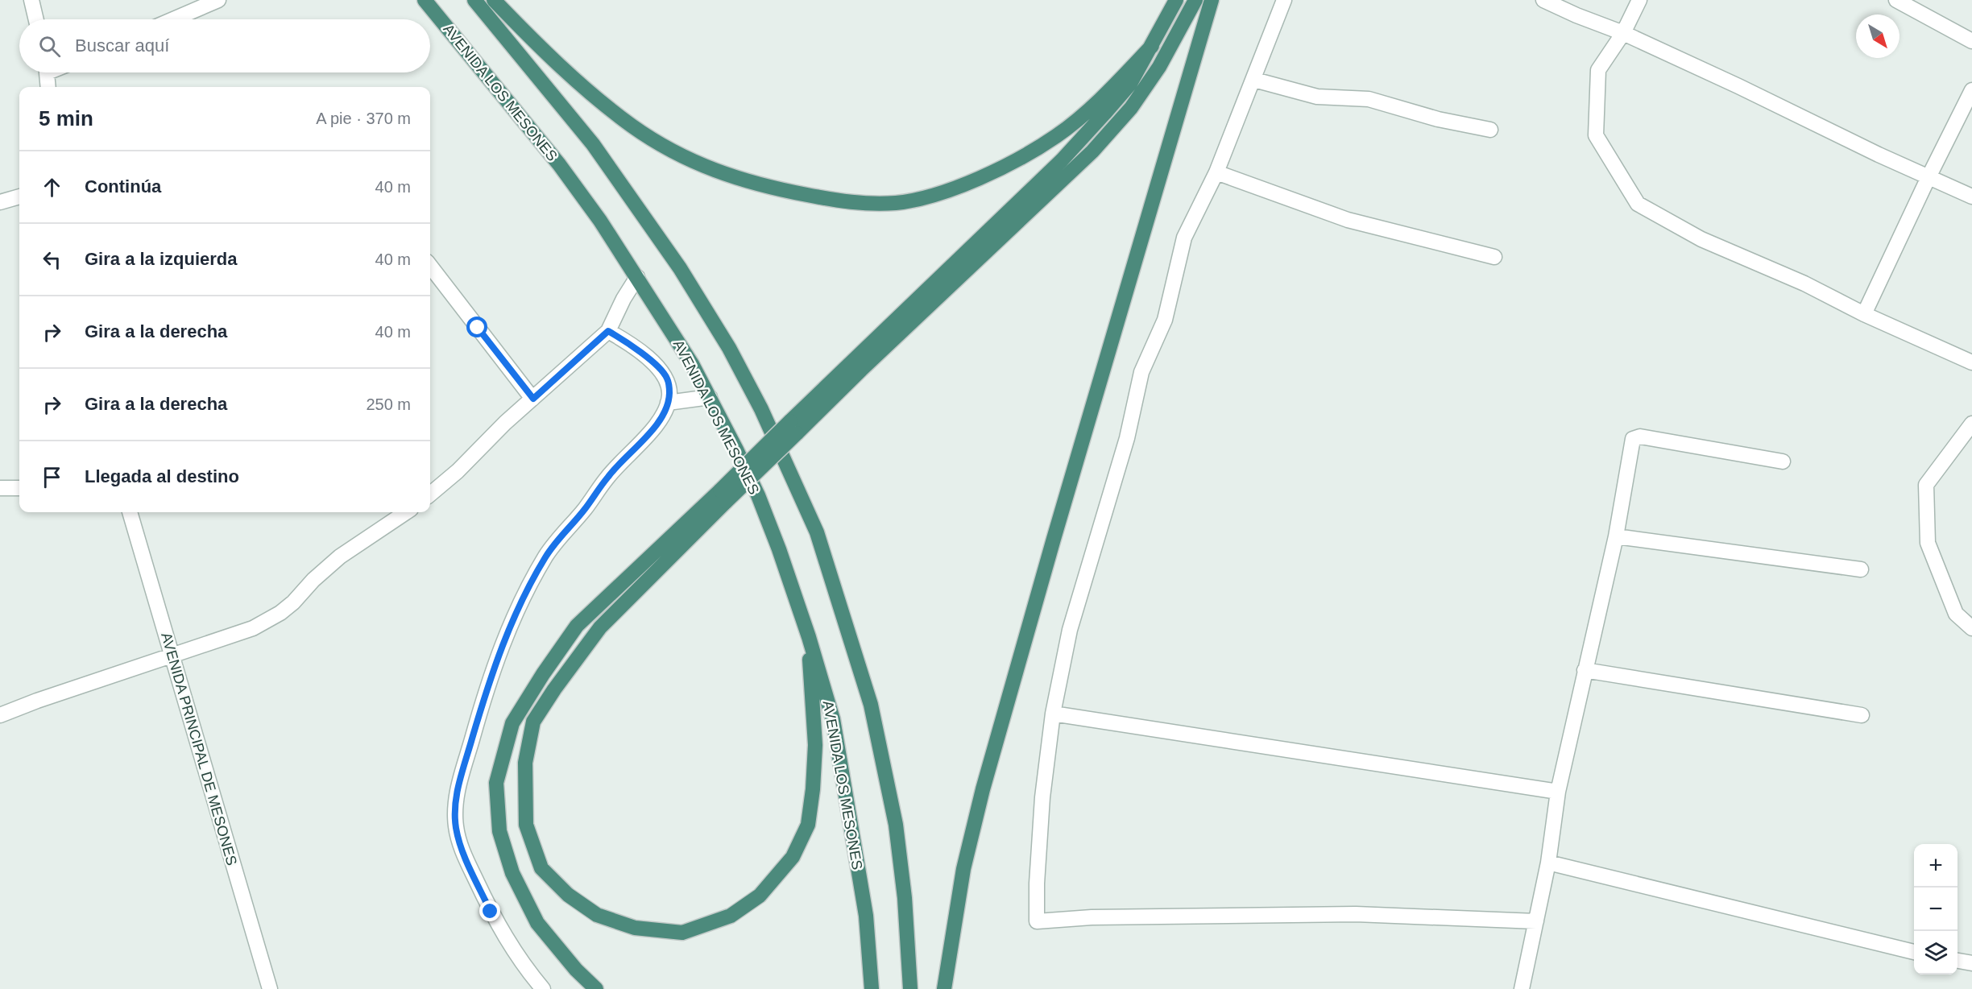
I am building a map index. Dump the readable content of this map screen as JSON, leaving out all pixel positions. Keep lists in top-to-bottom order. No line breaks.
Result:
{"streets":{"highway":["AVENIDA LOS MESONES"],"street":["AVENIDA PRINCIPAL DE MESONES"]},"north":"bottom right","page":{"search":"Buscar aquí","heading":["5 min","A pie · 370 m"],"list":[["Continúa","40 m"],["Gira a la izquierda","40 m"],["Gira a la derecha","40 m"],["Gira a la derecha","250 m"],"Llegada al destino"],"map_buttons":["+","−"]}}
